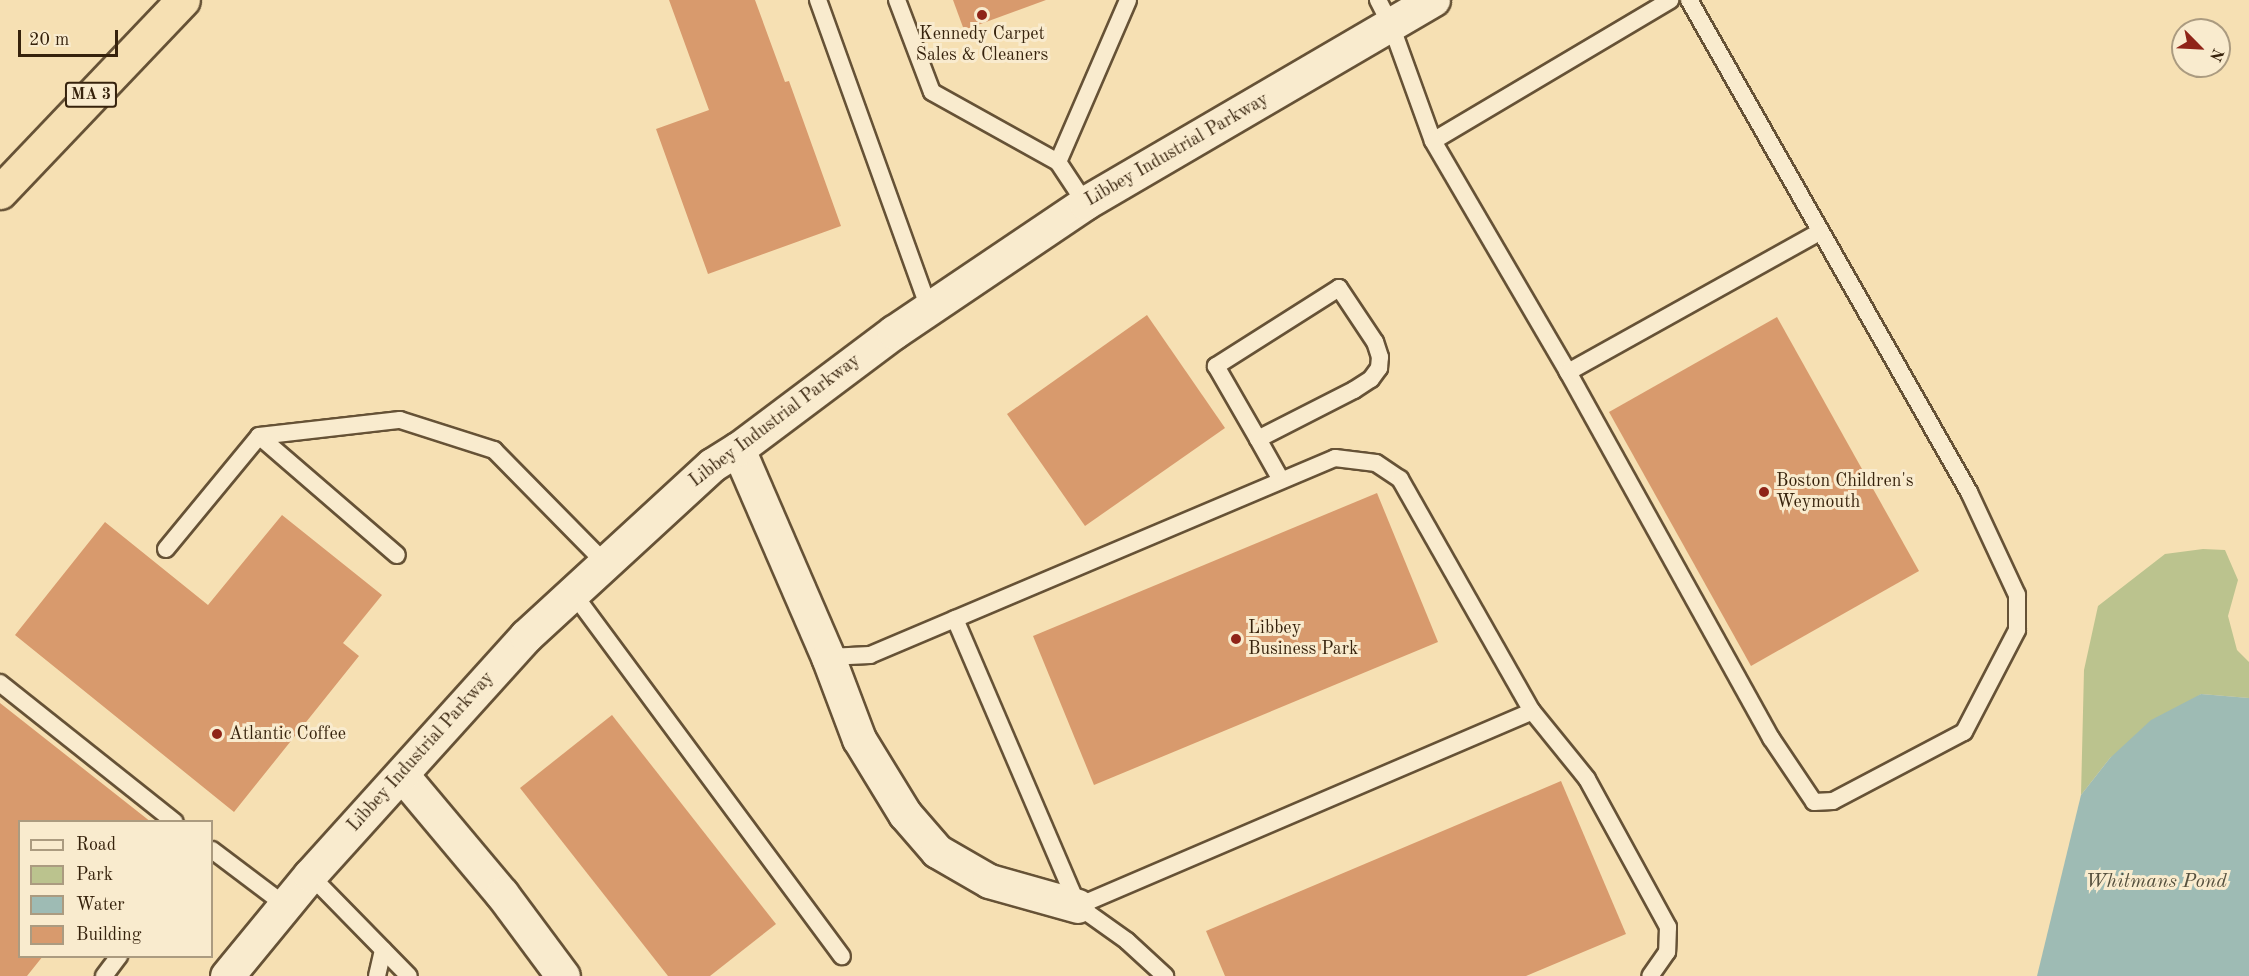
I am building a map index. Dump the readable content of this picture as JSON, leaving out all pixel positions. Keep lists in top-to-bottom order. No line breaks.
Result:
{"streets":{"highway":["MA 3"],"street":["Libbey Industrial Parkway"]},"water":["Whitmans Pond"],"places":["Kennedy Carpet Sales & Cleaners","Boston Children's Weymouth","Libbey Business Park","Atlantic Coffee"],"legend":["Road","Park","Water","Building"],"scale_bar":"20 m","north":"bottom right"}
